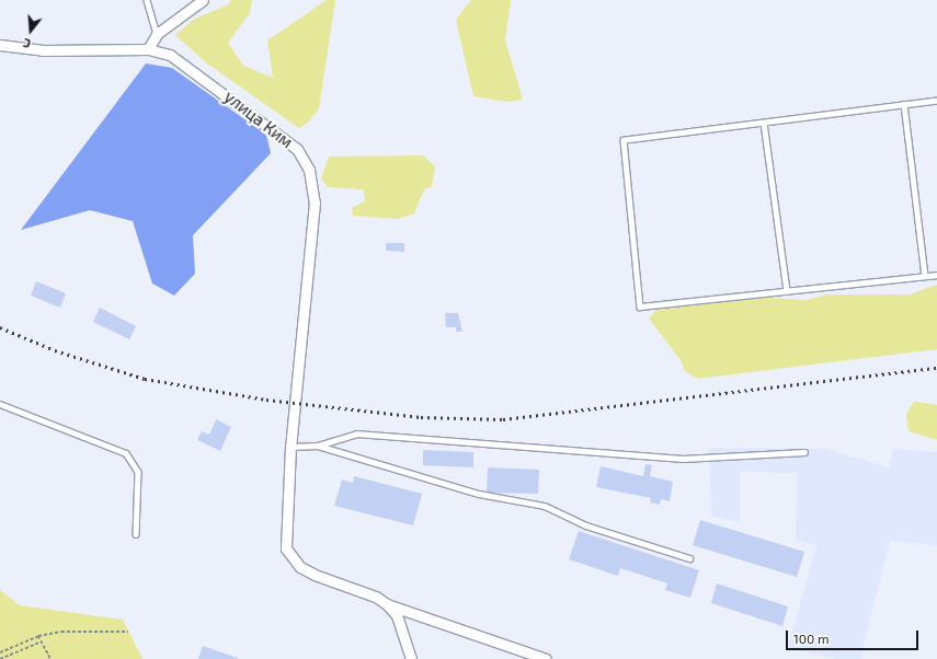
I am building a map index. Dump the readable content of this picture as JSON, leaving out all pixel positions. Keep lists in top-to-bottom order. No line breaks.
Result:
{"streets":{"street":["улица Ким"]},"scale_bar":"100 m","north":"bottom"}
